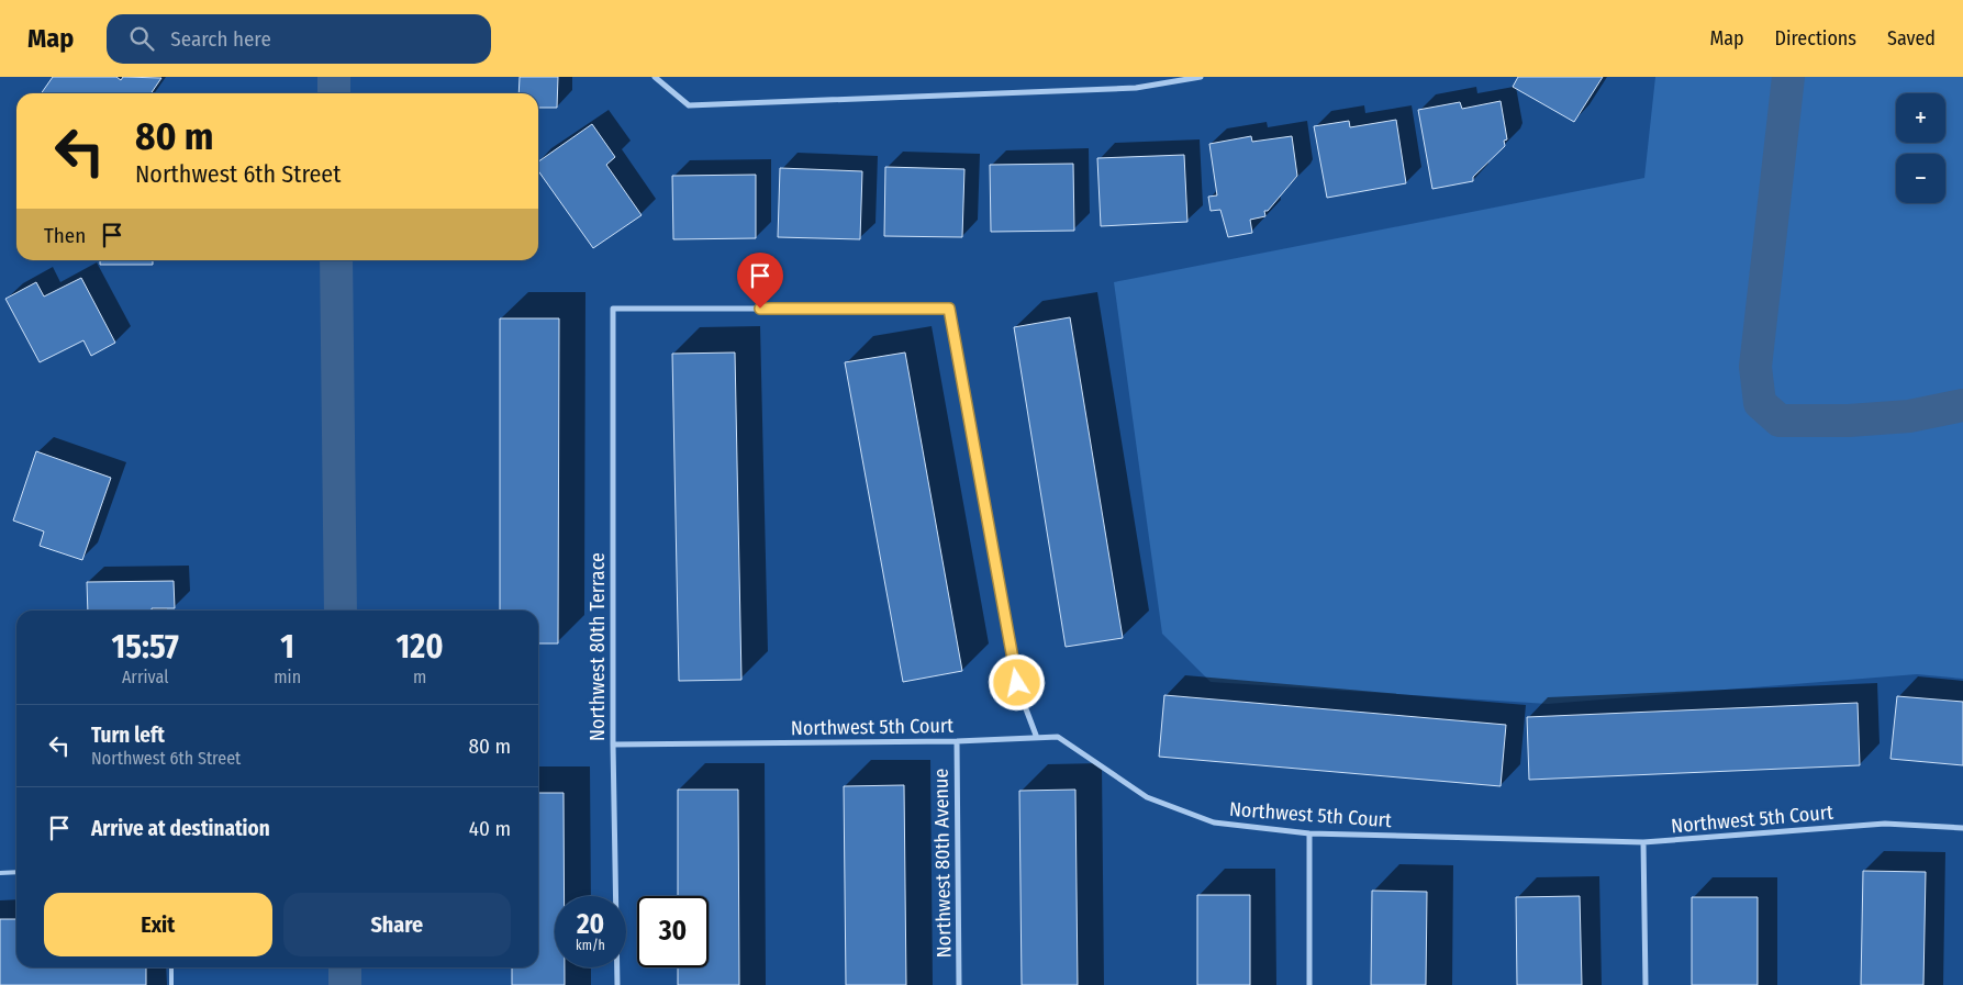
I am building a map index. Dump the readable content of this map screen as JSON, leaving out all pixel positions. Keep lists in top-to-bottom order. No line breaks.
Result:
{"streets":{"street":["Northwest 80th Terrace","Northwest 5th Court","Northwest 80th Avenue"]},"crossings":[["Northwest 80th Terrace","Northwest 5th Court"],["Northwest 5th Court","Northwest 80th Avenue"]],"page":{"header":"Map","search":"Search here","nav":["Map","Directions","Saved"],"map_buttons":["+","−"],"turn":["80 m","Northwest 6th Street"],"then":"Then","eta":["15:57","Arrival","1","min","120","m"],"list":[{"name":"Turn left","note":"Northwest 6th Street","value":"80 m"},{"name":"Arrive at destination","value":"40 m"}],"buttons":["Exit","Share"],"speed":"20 km/h","limit":"30"}}
